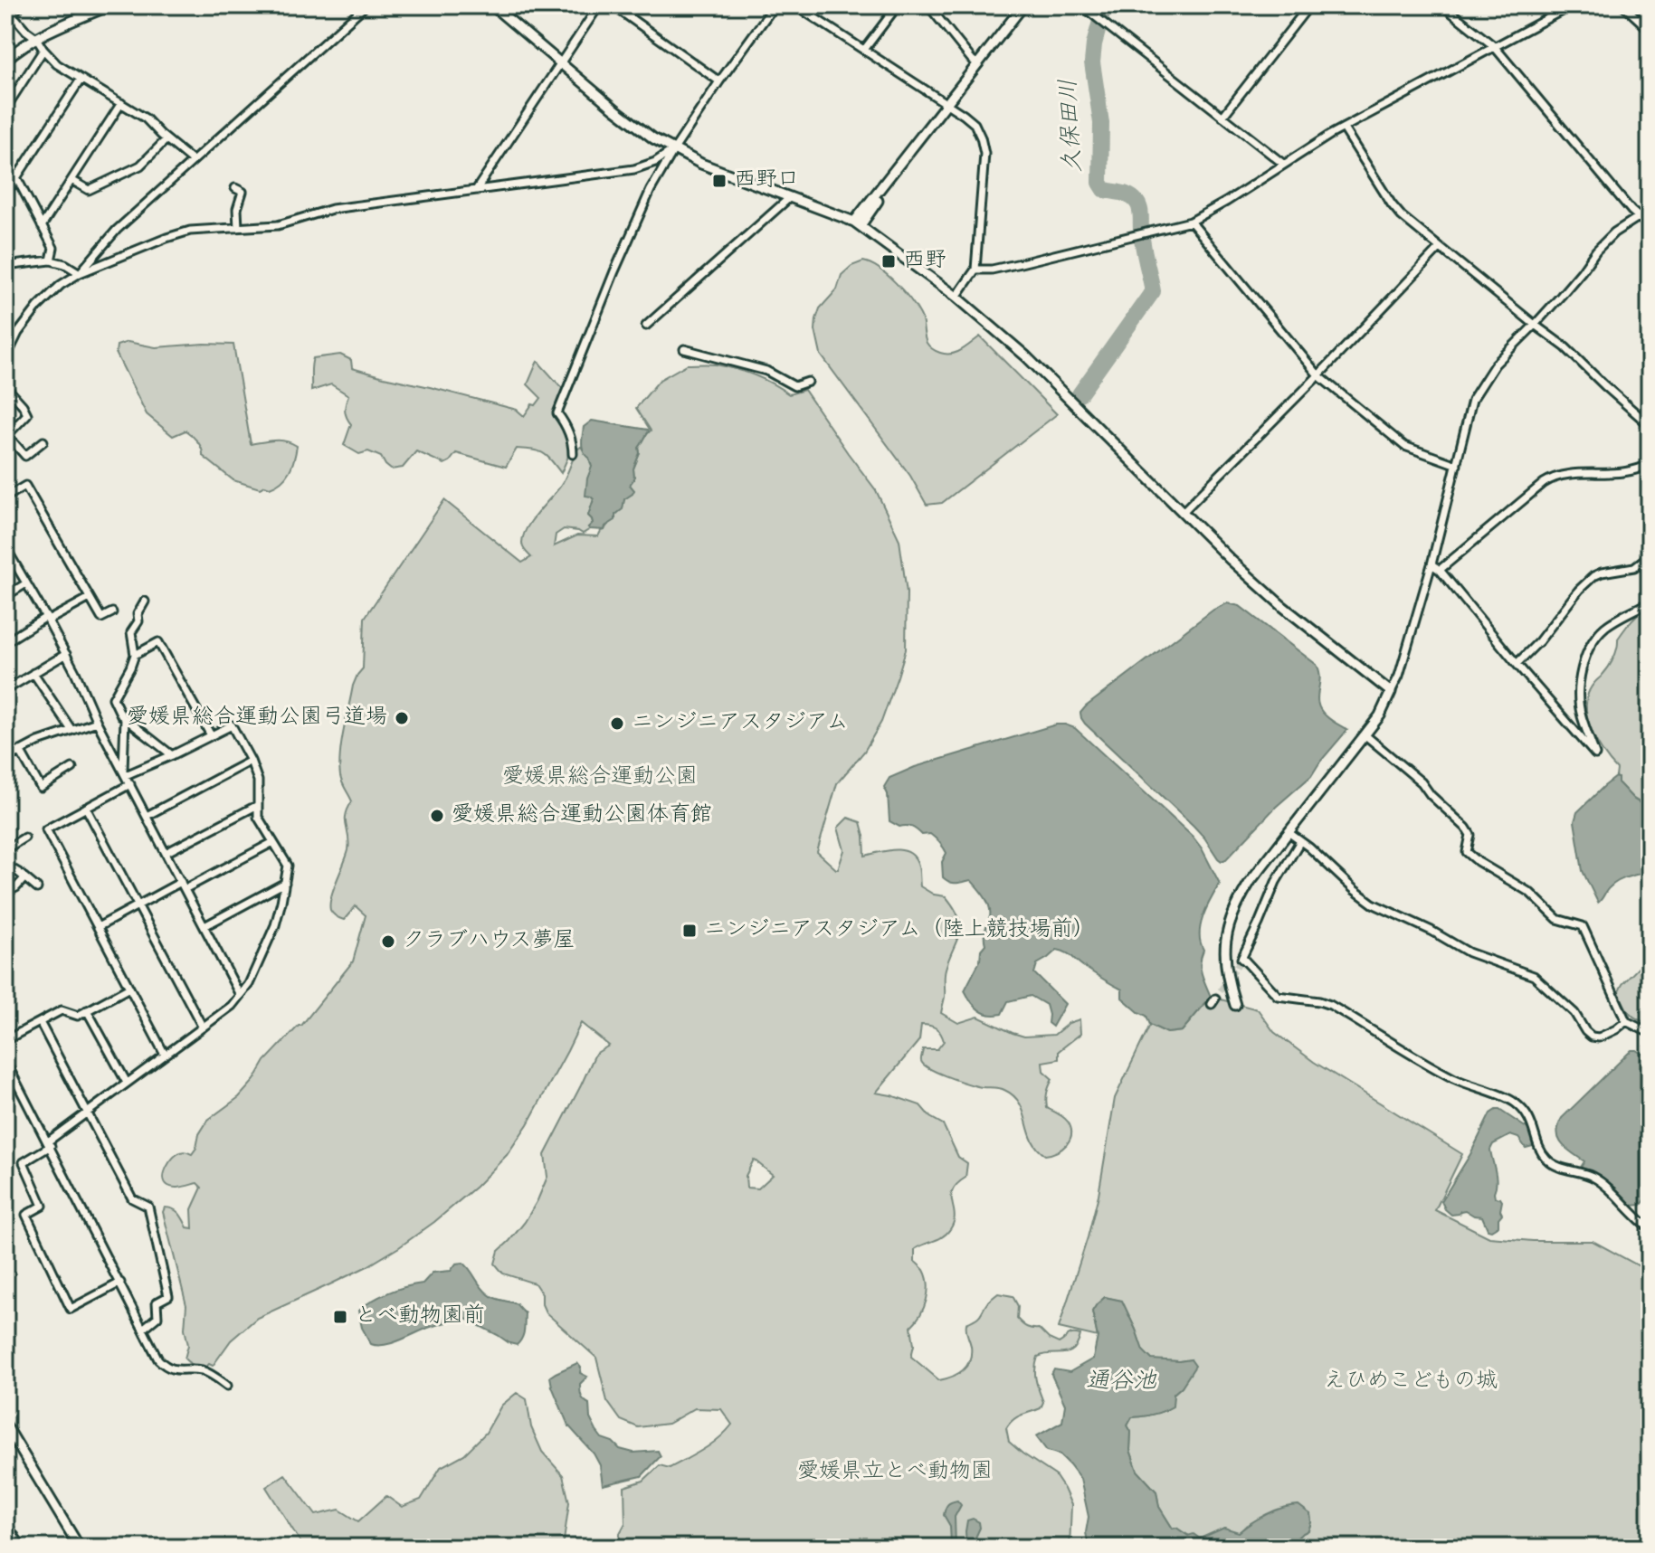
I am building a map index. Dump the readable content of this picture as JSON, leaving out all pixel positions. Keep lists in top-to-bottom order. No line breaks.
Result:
{"water":["久保田川","通谷池"],"parks":["愛媛県総合運動公園","えひめこどもの城","愛媛県立とべ動物園"],"places":{"transit":["西野口","西野","ニンジニアスタジアム（陸上競技場前）","とべ動物園前"],"other":["愛媛県総合運動公園弓道場","ニンジニアスタジアム","愛媛県総合運動公園体育館","クラブハウス夢屋"]}}
